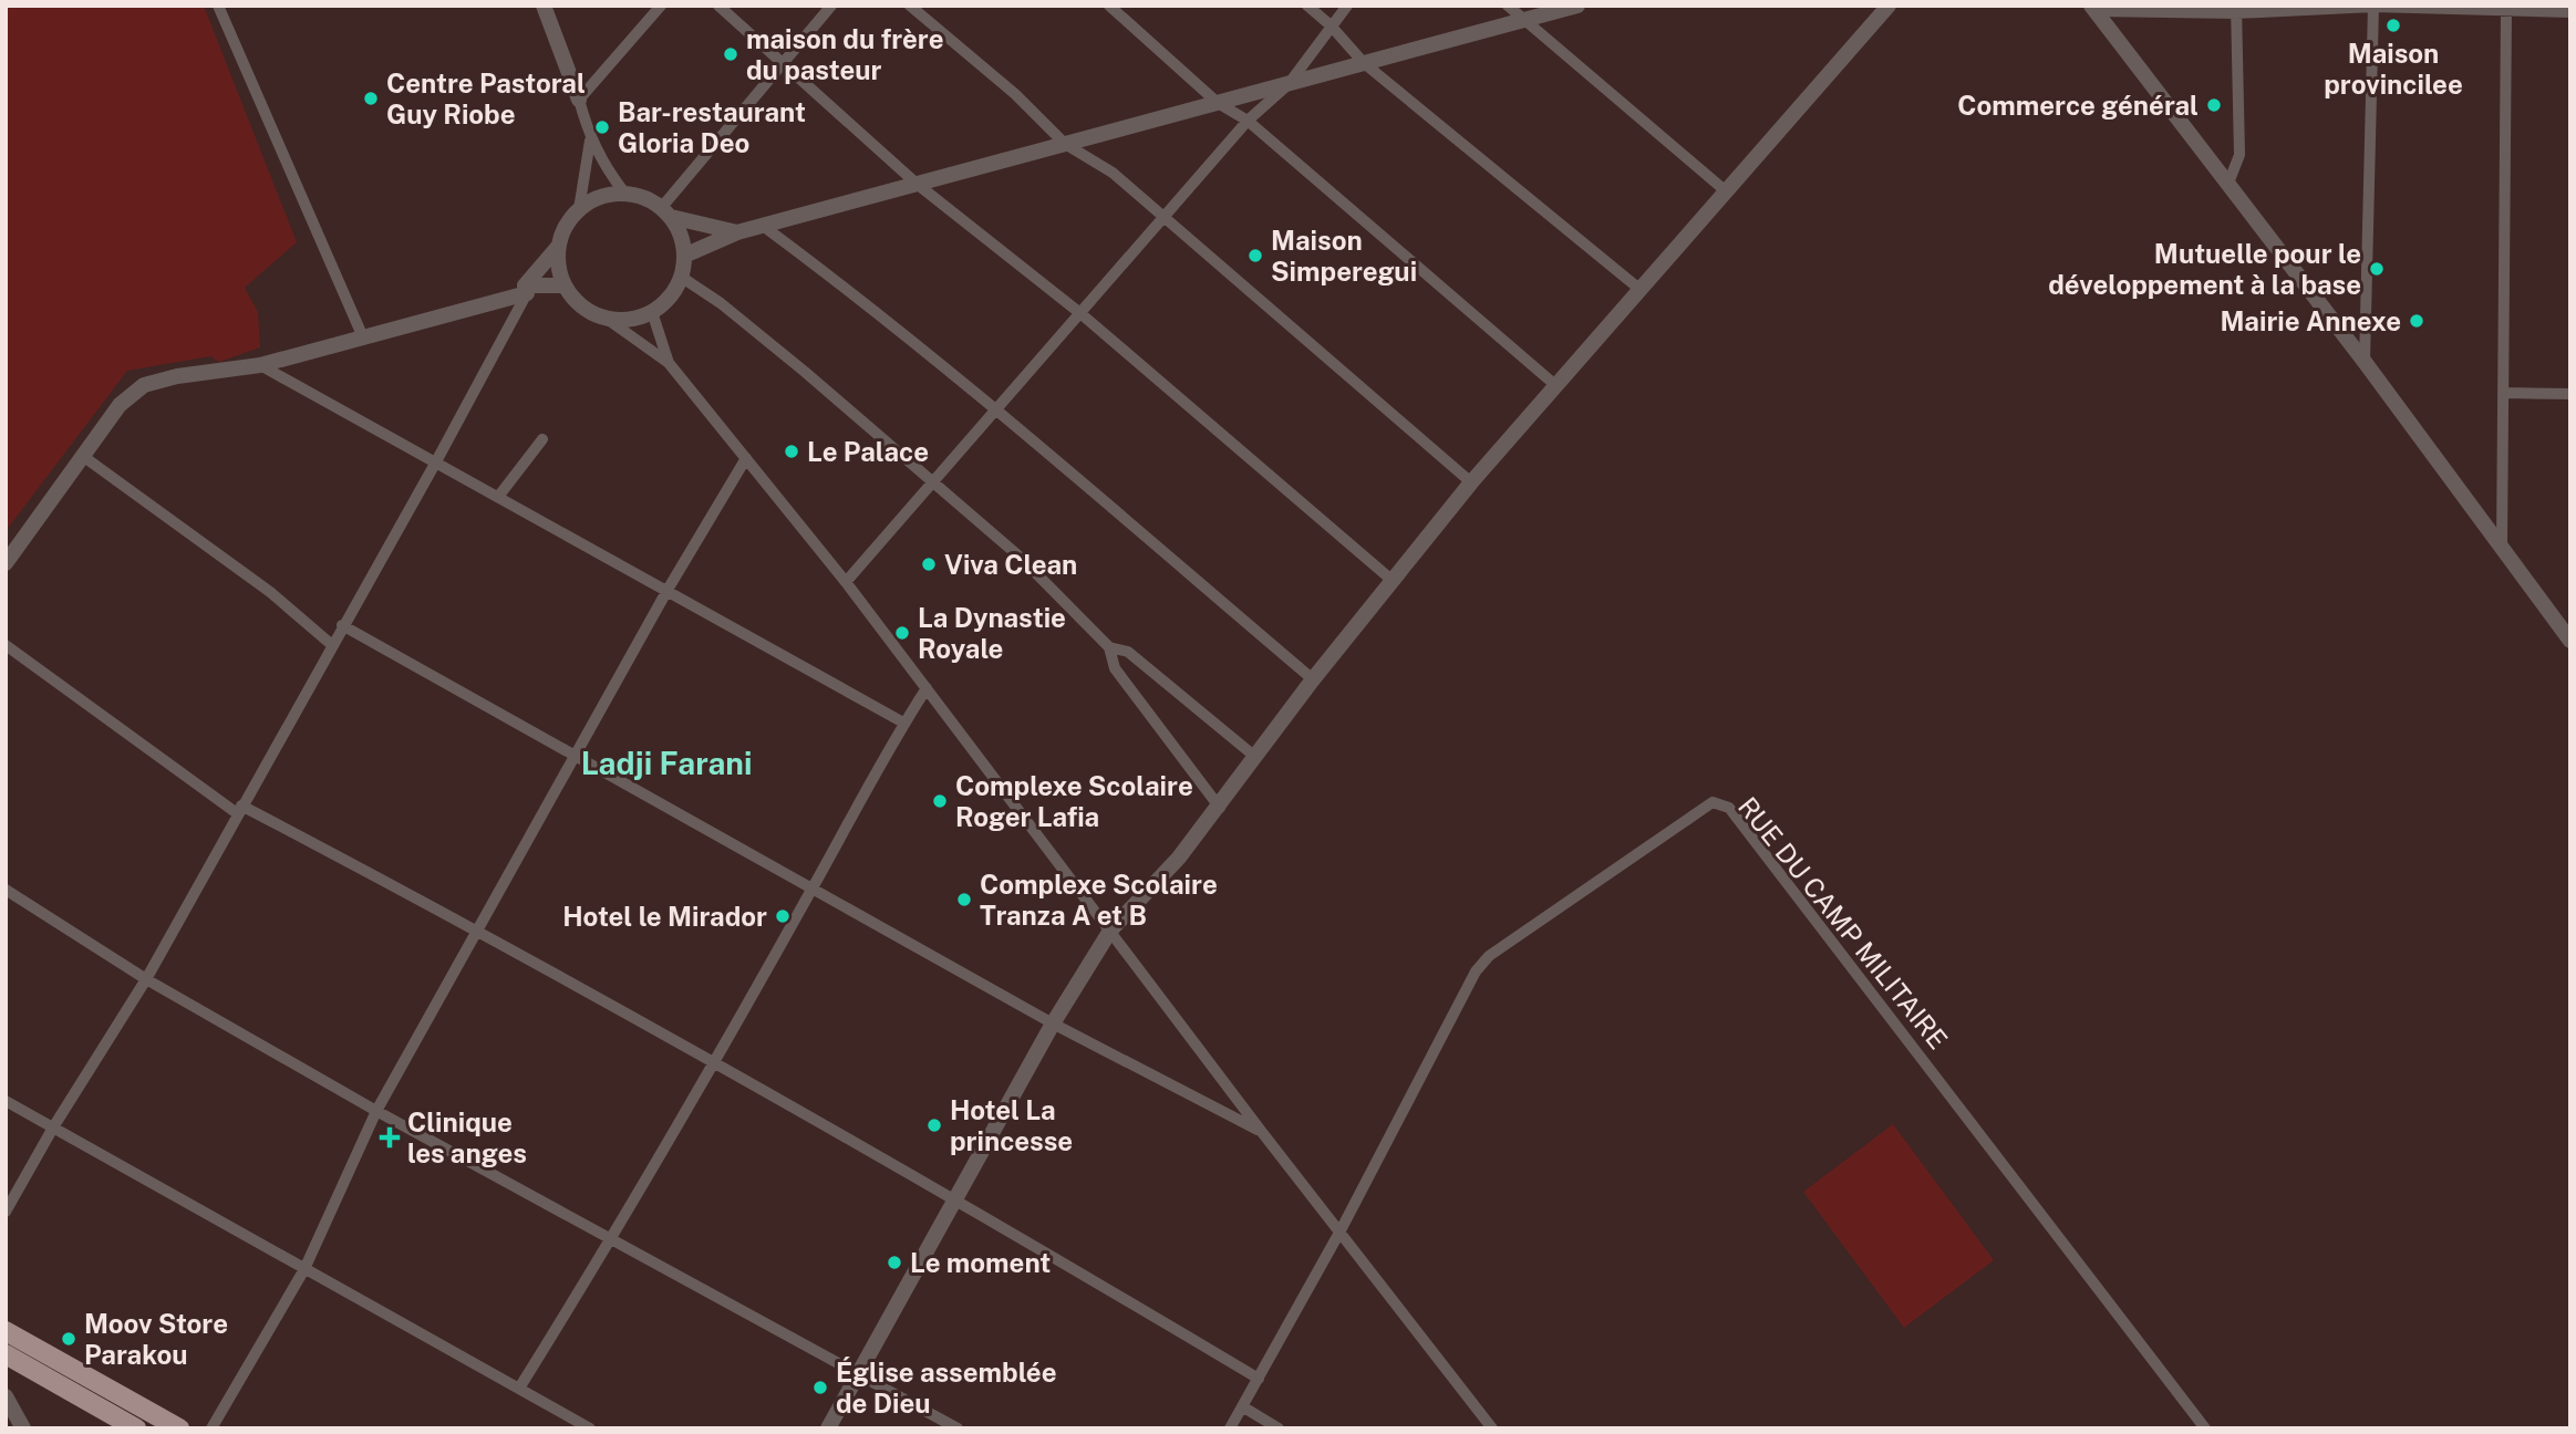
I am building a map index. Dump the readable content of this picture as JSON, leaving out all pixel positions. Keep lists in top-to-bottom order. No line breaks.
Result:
{"streets":{"street":["RUE DU CAMP MILITAIRE"]},"districts":["Ladji Farani"],"places":{"other":["Maison provincilee","maison du frère du pasteur","Centre Pastoral Guy Riobe","Commerce général","Bar-restaurant Gloria Deo","Maison Simperegui","Mutuelle pour le développement à la base","Mairie Annexe","Le Palace","Viva Clean","La Dynastie Royale","Complexe Scolaire Roger Lafia","Complexe Scolaire Tranza A et B","Hotel le Mirador","Hotel La princesse","Le moment","Moov Store Parakou","Église assemblée de Dieu"],"health":["Clinique les anges"]}}
